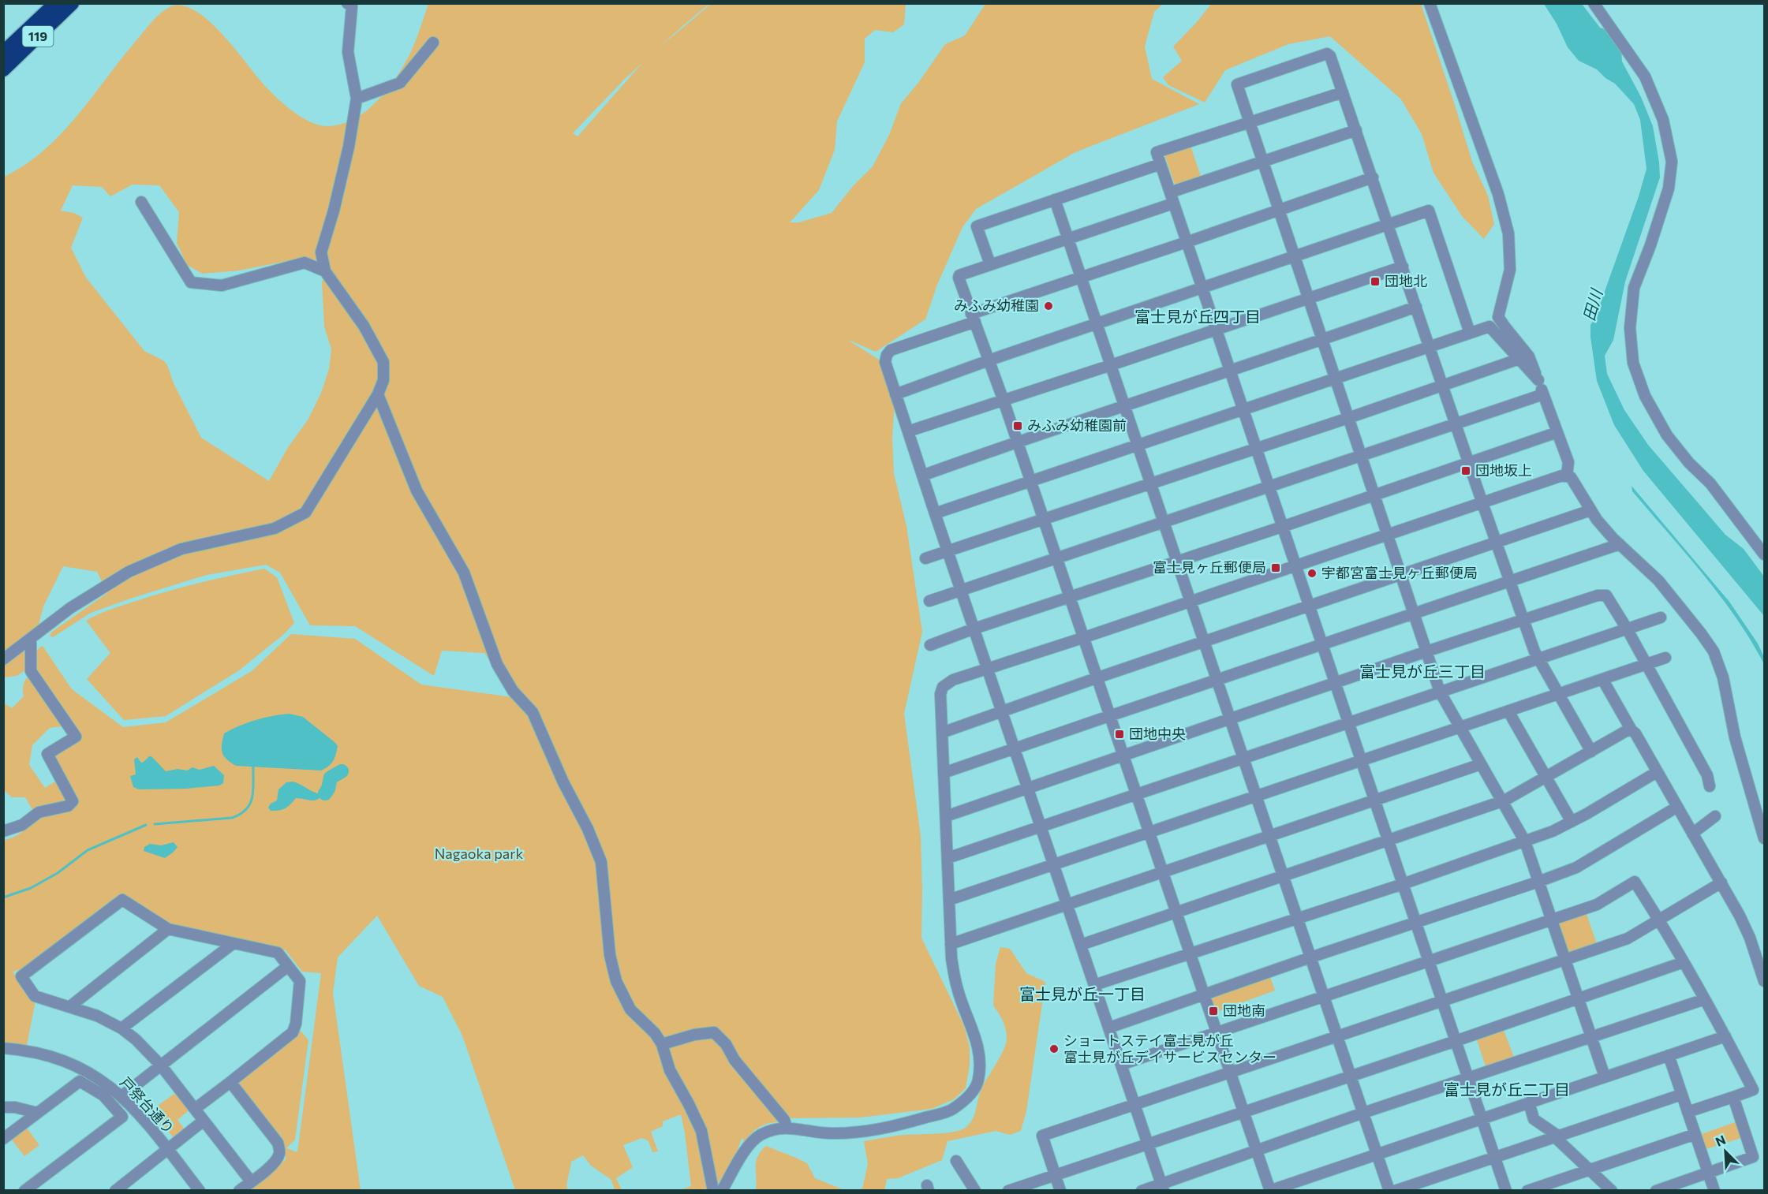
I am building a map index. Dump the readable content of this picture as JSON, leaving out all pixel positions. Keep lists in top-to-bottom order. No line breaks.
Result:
{"streets":{"highway":["119"],"street":["戸祭台通り"]},"districts":["富士見が丘四丁目","富士見が丘三丁目","富士見が丘一丁目","富士見が丘二丁目"],"water":["田川"],"parks":["Nagaoka park"],"places":{"transit":["団地北","みふみ幼稚園前","団地坂上","富士見ヶ丘郵便局","団地中央","団地南"],"other":["みふみ幼稚園","宇都宮富士見ヶ丘郵便局","ショートステイ富士見が丘 富士見が丘デイサービスセンター"]},"north":"top left"}
